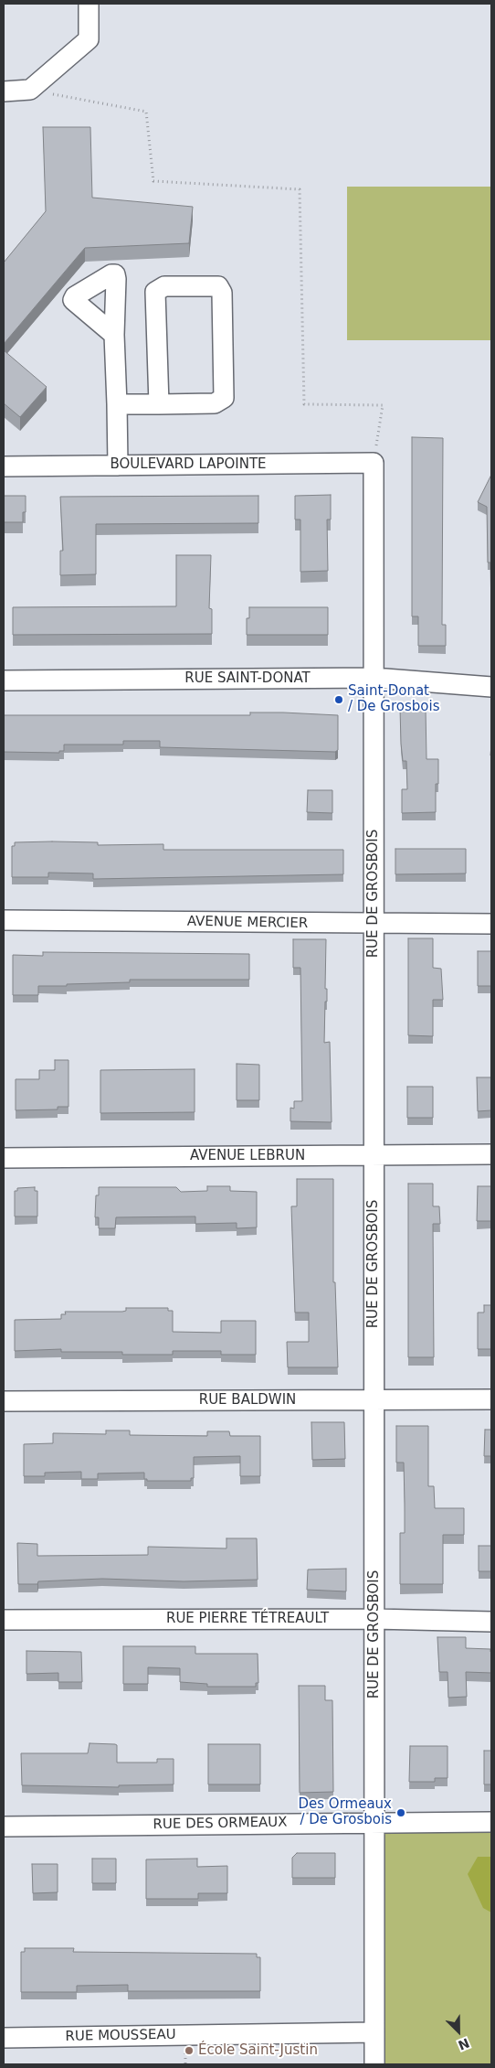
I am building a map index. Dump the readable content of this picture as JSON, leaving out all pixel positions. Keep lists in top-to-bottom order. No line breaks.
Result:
{"streets":{"street":["BOULEVARD LAPOINTE","RUE SAINT-DONAT","RUE DE GROSBOIS","AVENUE MERCIER","AVENUE LEBRUN","RUE BALDWIN","RUE PIERRE TÉTREAULT","RUE DES ORMEAUX","RUE MOUSSEAU"]},"crossings":[["BOULEVARD LAPOINTE","RUE DE GROSBOIS"],["RUE SAINT-DONAT","RUE DE GROSBOIS"],["RUE DE GROSBOIS","AVENUE MERCIER"],["RUE DE GROSBOIS","AVENUE LEBRUN"],["RUE DE GROSBOIS","RUE BALDWIN"],["RUE DE GROSBOIS","RUE PIERRE TÉTREAULT"],["RUE DE GROSBOIS","RUE DES ORMEAUX"],["RUE DE GROSBOIS","RUE MOUSSEAU"]],"places":["Saint-Donat / De Grosbois","Des Ormeaux / De Grosbois","École Saint-Justin"],"north":"bottom right"}
